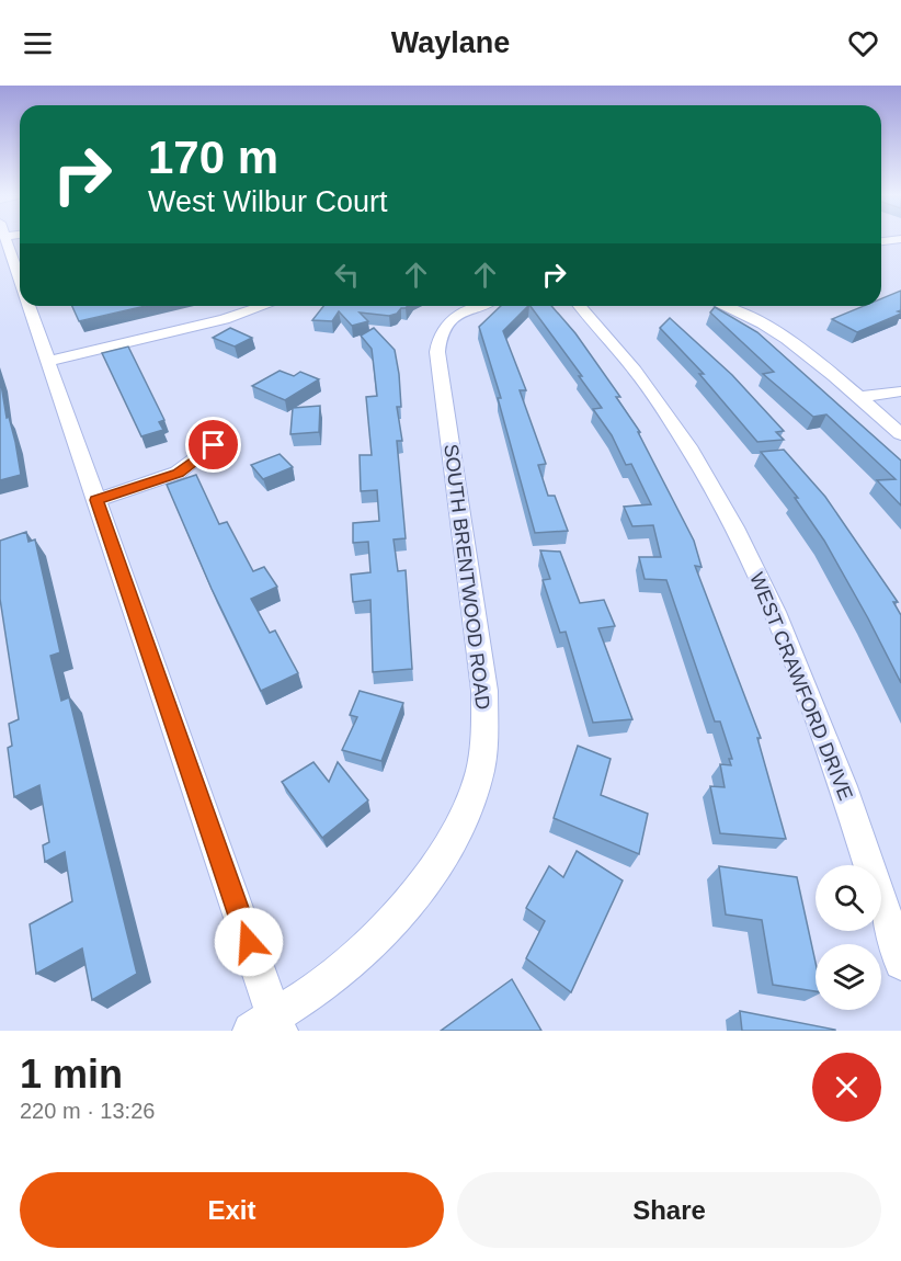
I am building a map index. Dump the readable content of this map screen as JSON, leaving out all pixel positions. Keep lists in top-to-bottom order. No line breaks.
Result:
{"streets":{"street":["SOUTH BRENTWOOD ROAD","WEST CRAWFORD DRIVE"]},"page":{"header":"Waylane","turn":["170 m","West Wilbur Court"],"heading":["1 min","220 m · 13:26"],"buttons":["Exit","Share"]}}
